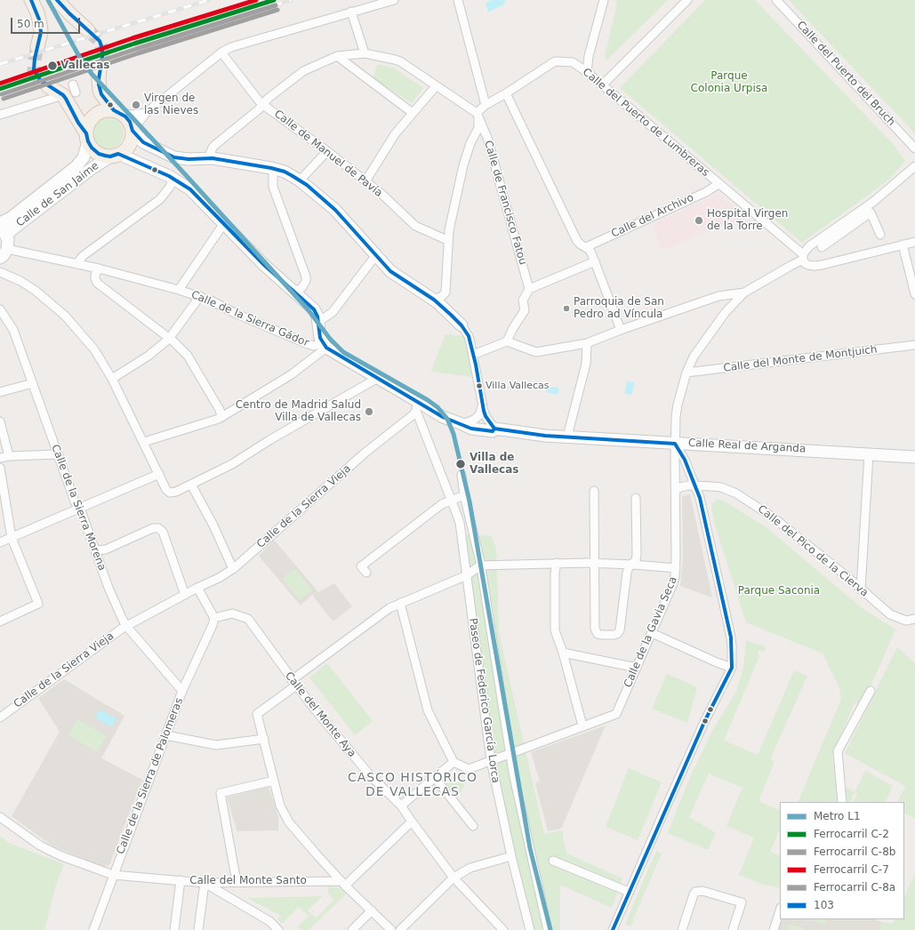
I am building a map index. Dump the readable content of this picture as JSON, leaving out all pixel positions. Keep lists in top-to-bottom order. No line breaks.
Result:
{"streets":{"street":["Calle del Puerto del Bruch","Calle del Puerto de Lumbreras","Calle de Manuel de Pavía","Calle de San Jaime","Calle de Francisco Fatou","Calle del Archivo","Calle de la Sierra Gádor","Calle del Monte de Montjuich","Calle Real de Arganda","Calle de la Sierra Vieja","Calle de la Sierra Morena","Calle del Pico de la Cierva","Calle de la Gavia Seca","Paseo de Federico García Lorca","Calle del Monte Aya","Calle de la Sierra de Palomeras","Calle del Monte Santo"]},"crossings":[["Calle del Puerto de Lumbreras","Calle de Francisco Fatou"],["Calle del Puerto de Lumbreras","Calle del Archivo"],["Calle de la Sierra Gádor","Calle Real de Arganda"],["Calle de la Sierra Gádor","Calle de la Sierra Vieja"],["Calle de la Sierra Gádor","Paseo de Federico García Lorca"],["Calle del Monte de Montjuich","Calle de la Gavia Seca"],["Calle Real de Arganda","Calle de la Gavia Seca"],["Calle de la Sierra Vieja","Calle de la Sierra Morena"],["Calle de la Sierra Vieja","Paseo de Federico García Lorca"],["Calle de la Sierra Morena","Calle de la Sierra de Palomeras"],["Calle del Pico de la Cierva","Calle de la Gavia Seca"],["Calle del Monte Aya","Calle de la Sierra de Palomeras"],["Calle de la Sierra de Palomeras","Calle del Monte Santo"]],"districts":["CASCO HISTÓRICO DE VALLECAS"],"parks":["Parque Colonia Urpisa","Parque Saconia"],"places":["Vallecas","Virgen de las Nieves","Hospital Virgen de la Torre","Parroquia de San Pedro ad Víncula","Villa Vallecas","Centro de Madrid Salud Villa de Vallecas","Villa de Vallecas"],"lines":["metro line L1","rail line C-2","rail line C-7","transit line 103","rail line C-8b","rail line C-8a"],"legend":["Metro L1","Ferrocarril C-2","Ferrocarril C-8b","Ferrocarril C-7","Ferrocarril C-8a","103"],"scale_bar":"50 m"}
